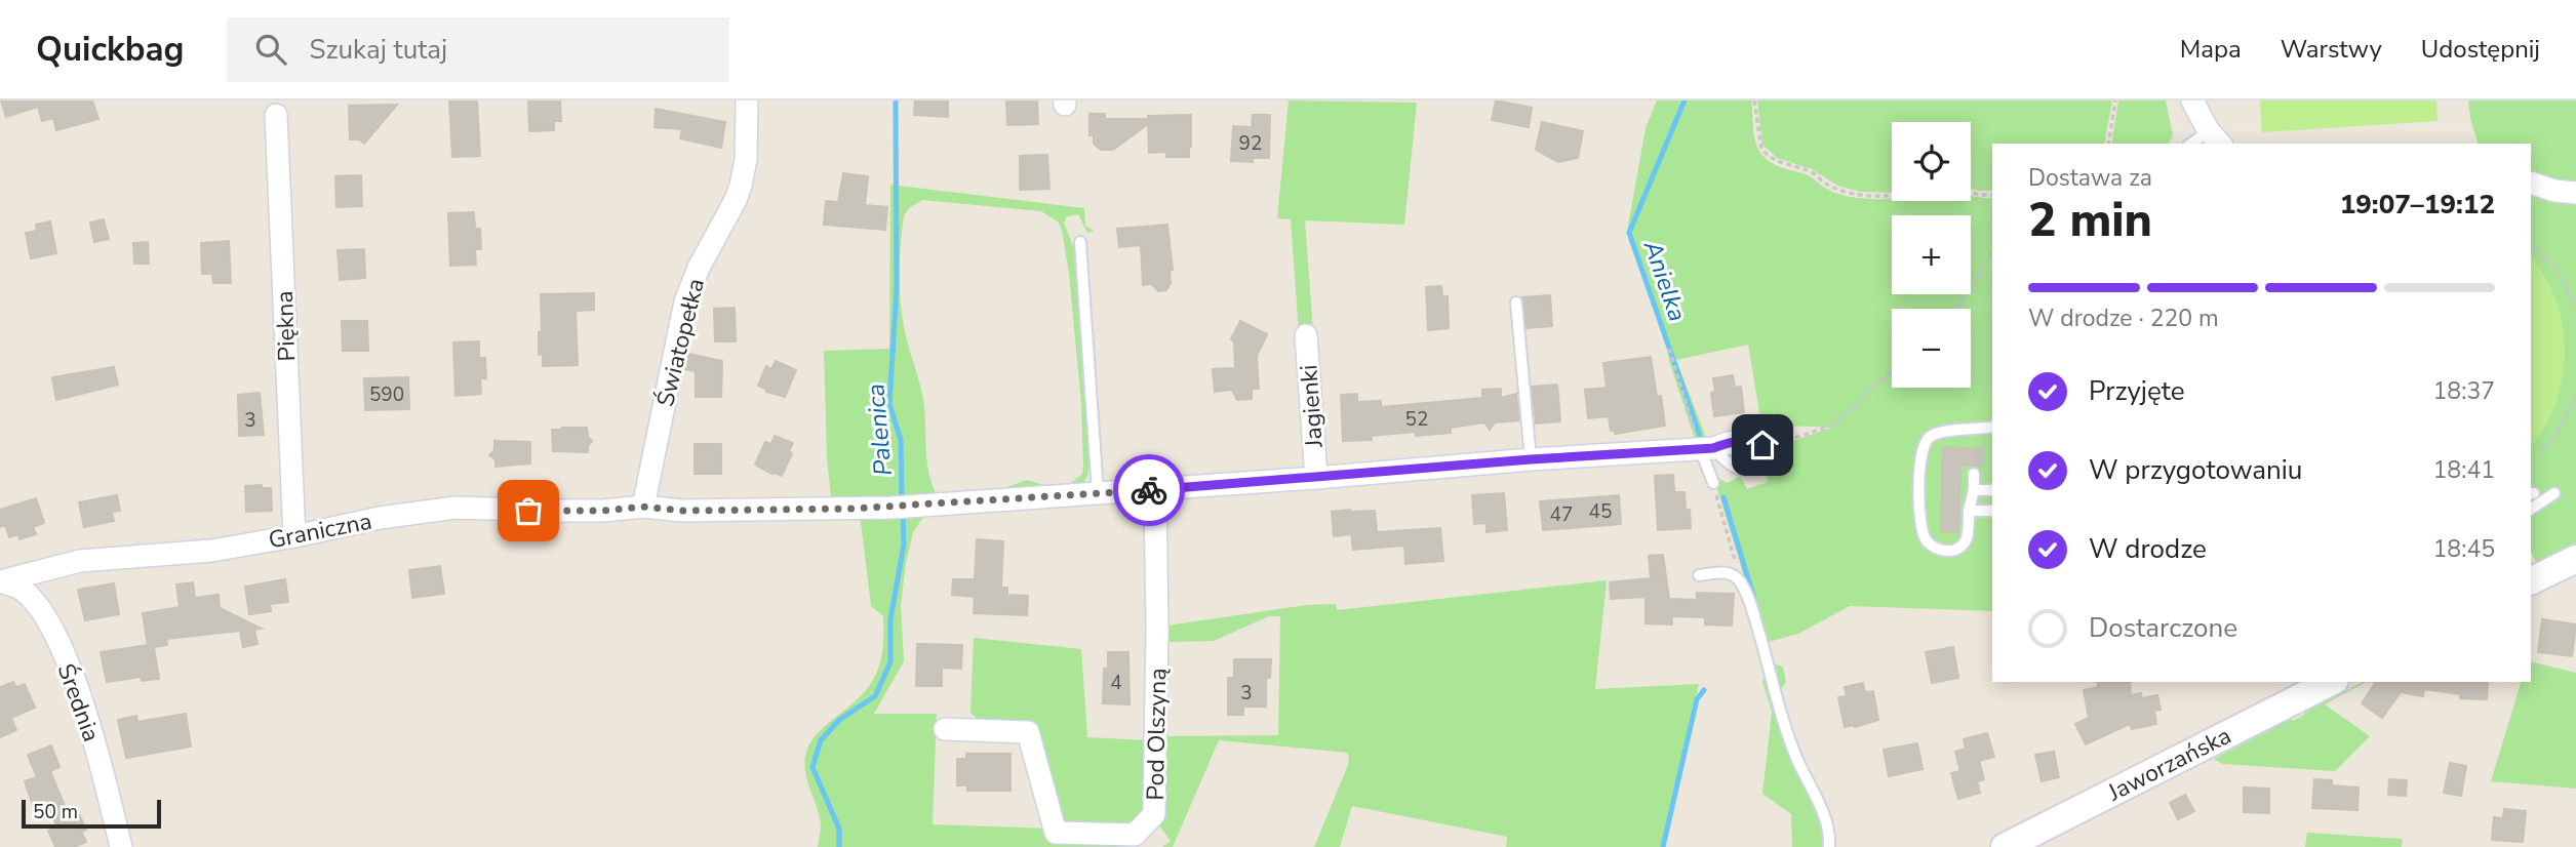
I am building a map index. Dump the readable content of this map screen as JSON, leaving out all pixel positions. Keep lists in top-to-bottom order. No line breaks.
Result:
{"streets":{"street":["Piękna","Światopełka","Jagienki","Graniczna","Średnia","Pod Olszyną","Jaworzańska"]},"crossings":[["Piękna","Graniczna"],["Światopełka","Graniczna"],["Jagienki","Graniczna"],["Graniczna","Średnia"],["Graniczna","Pod Olszyną"]],"water":["Anielka","Palenica"],"house_numbers":["92","590","52","3","45","47","4","3"],"scale_bar":"50 m","page":{"header":"Quickbag","search":"Szukaj tutaj","nav":["Mapa","Warstwy","Udostępnij"],"map_buttons":["+","−"],"heading":["2 min","Dostawa za","19:07–19:12"],"bar":"W drodze · 220 m","list":[["Przyjęte","18:37"],["W przygotowaniu","18:41"],["W drodze","18:45"],"Dostarczone"],"scale":"50 m"}}
